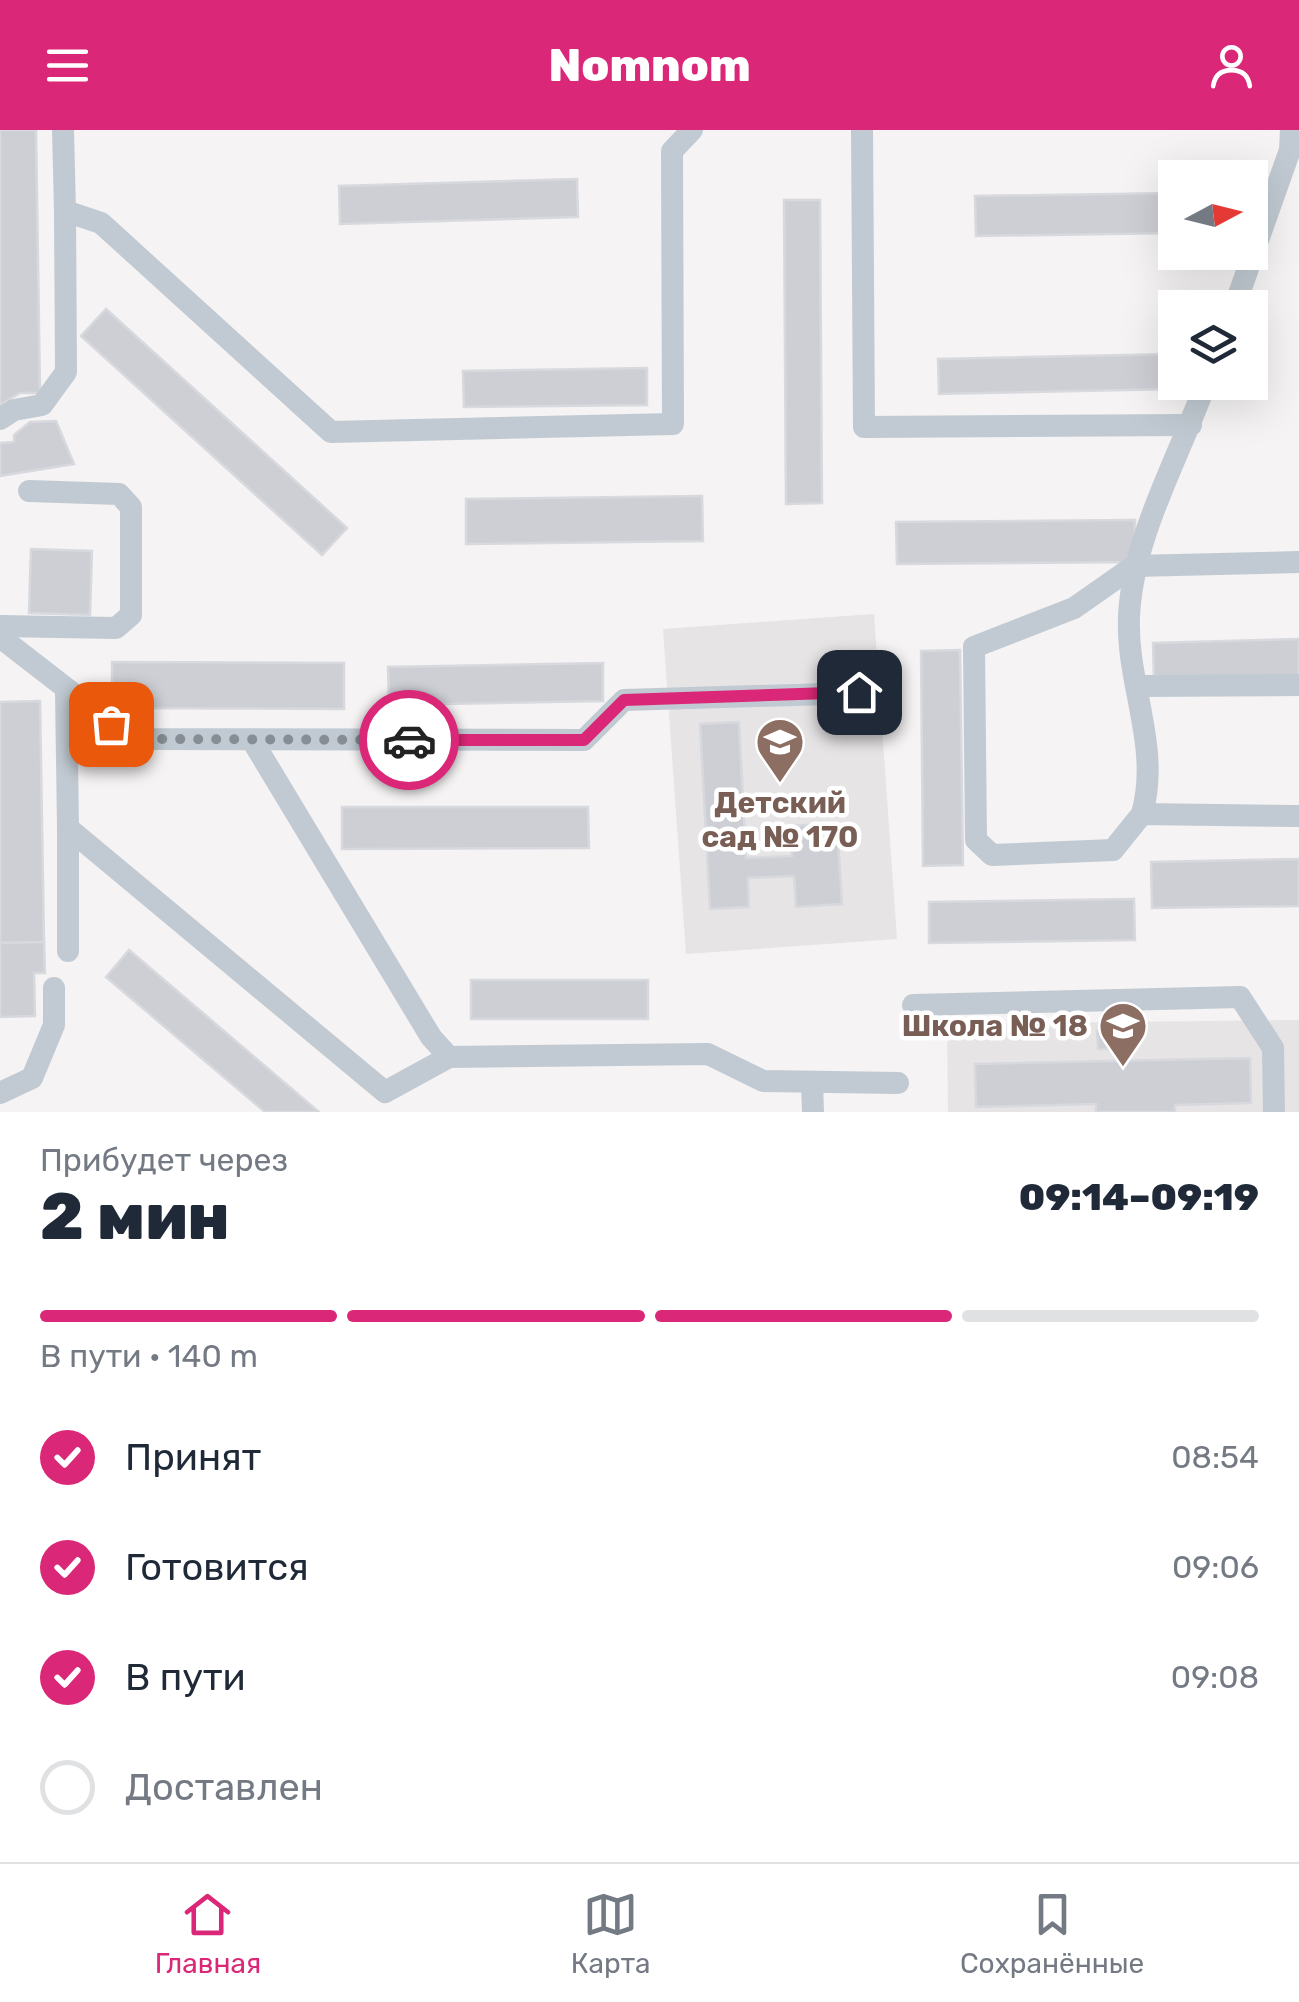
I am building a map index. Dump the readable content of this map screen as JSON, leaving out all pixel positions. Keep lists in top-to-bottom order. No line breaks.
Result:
{"places":{"school or university":["Детский сад № 170","Школа № 18"]},"north":"right","page":{"header":"Nomnom","heading":["2 мин","Прибудет через","09:14–09:19"],"bar":"В пути · 140 m","list":[["Принят","08:54"],["Готовится","09:06"],["В пути","09:08"],"Доставлен"],"tabs":["Главная","Карта","Сохранённые"]}}
